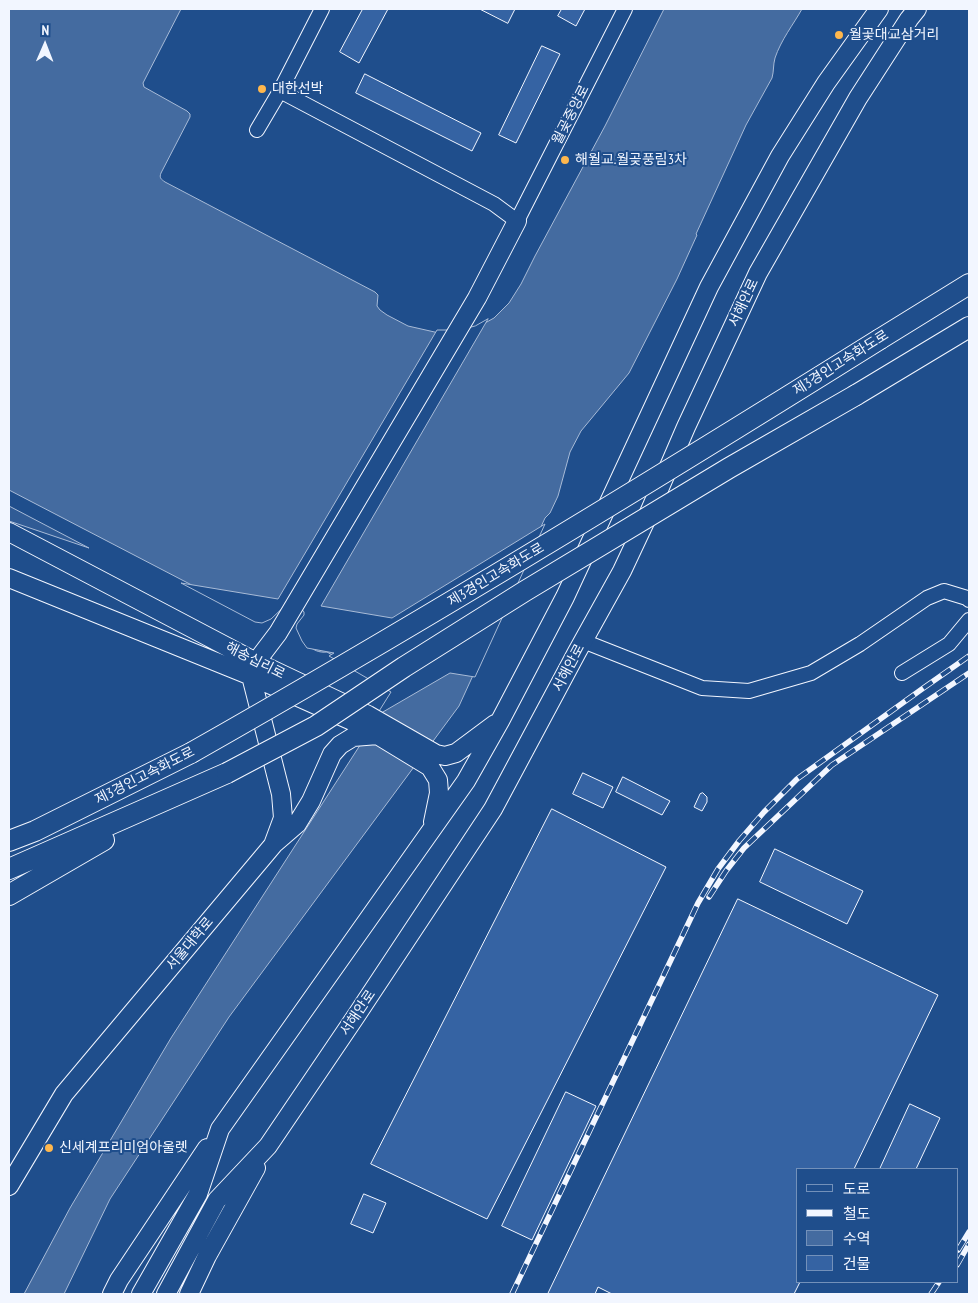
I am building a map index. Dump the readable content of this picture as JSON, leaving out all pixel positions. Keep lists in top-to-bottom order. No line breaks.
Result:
{"streets":{"highway":["제3경인고속화도로"],"main road":["서해안로","해송십리로","서울대학로"],"street":["월곶중앙로"]},"crossings":[["해송십리로","서울대학로"]],"places":["월곷대교삼거리","대한선박","해월교.월곶풍림3차","신세계프리미엄아울렛"],"legend":["도로","철도","수역","건물"],"north":"top"}
